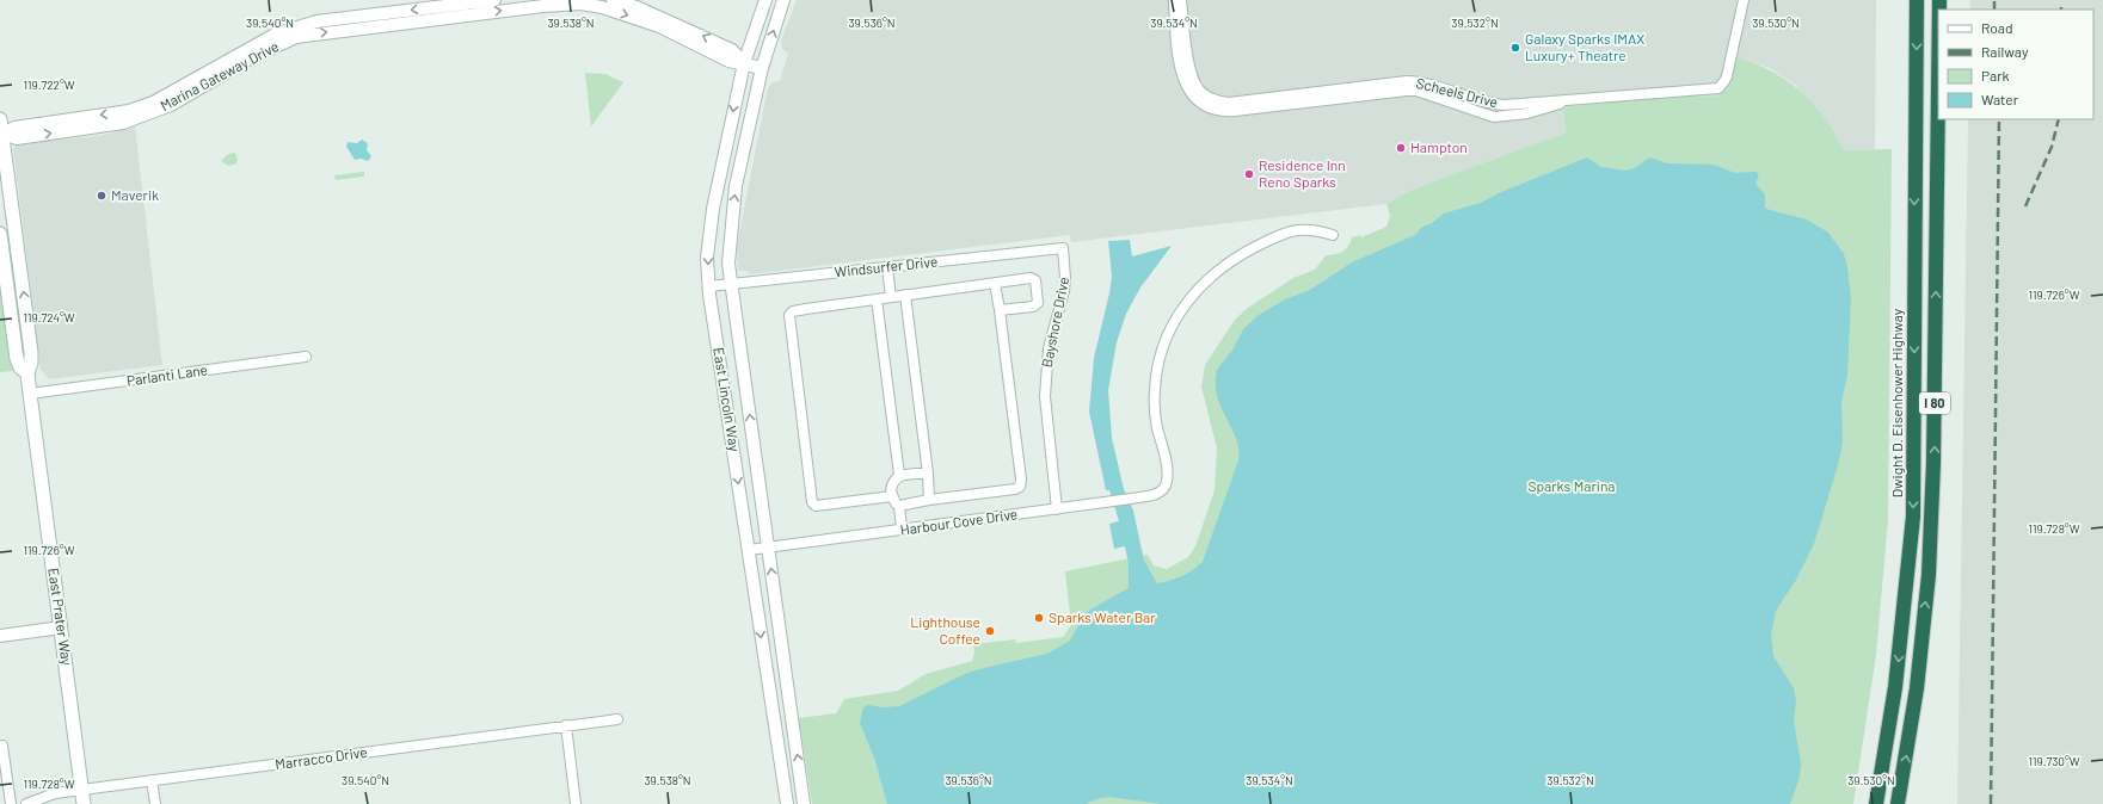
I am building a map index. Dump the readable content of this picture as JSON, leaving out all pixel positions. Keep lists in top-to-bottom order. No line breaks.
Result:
{"streets":{"highway":["Dwight D. Eisenhower Highway","I 80"],"main road":["East Prater Way"],"street":["Marina Gateway Drive","Scheels Drive","Windsurfer Drive","Bayshore Drive","Parlanti Lane","East Lincoln Way","Harbour Cove Drive","Marracco Drive"]},"crossings":[["Marina Gateway Drive","East Lincoln Way"],["Marina Gateway Drive","East Prater Way"],["Windsurfer Drive","Bayshore Drive"],["Windsurfer Drive","East Lincoln Way"],["Bayshore Drive","Harbour Cove Drive"],["Parlanti Lane","East Prater Way"],["East Lincoln Way","Harbour Cove Drive"],["East Prater Way","Marracco Drive"]],"parks":["Sparks Marina"],"places":["Galaxy Sparks IMAX Luxury+ Theatre","Hampton","Residence Inn Reno Sparks","Maverik","Sparks Water Bar","Lighthouse Coffee"],"legend":["Road","Railway","Park","Water"],"coordinates":["39.540°N","39.538°N","39.536°N","39.534°N","39.532°N","39.530°N","119.722°W","119.726°W","119.724°W","119.728°W","119.730°W"]}
